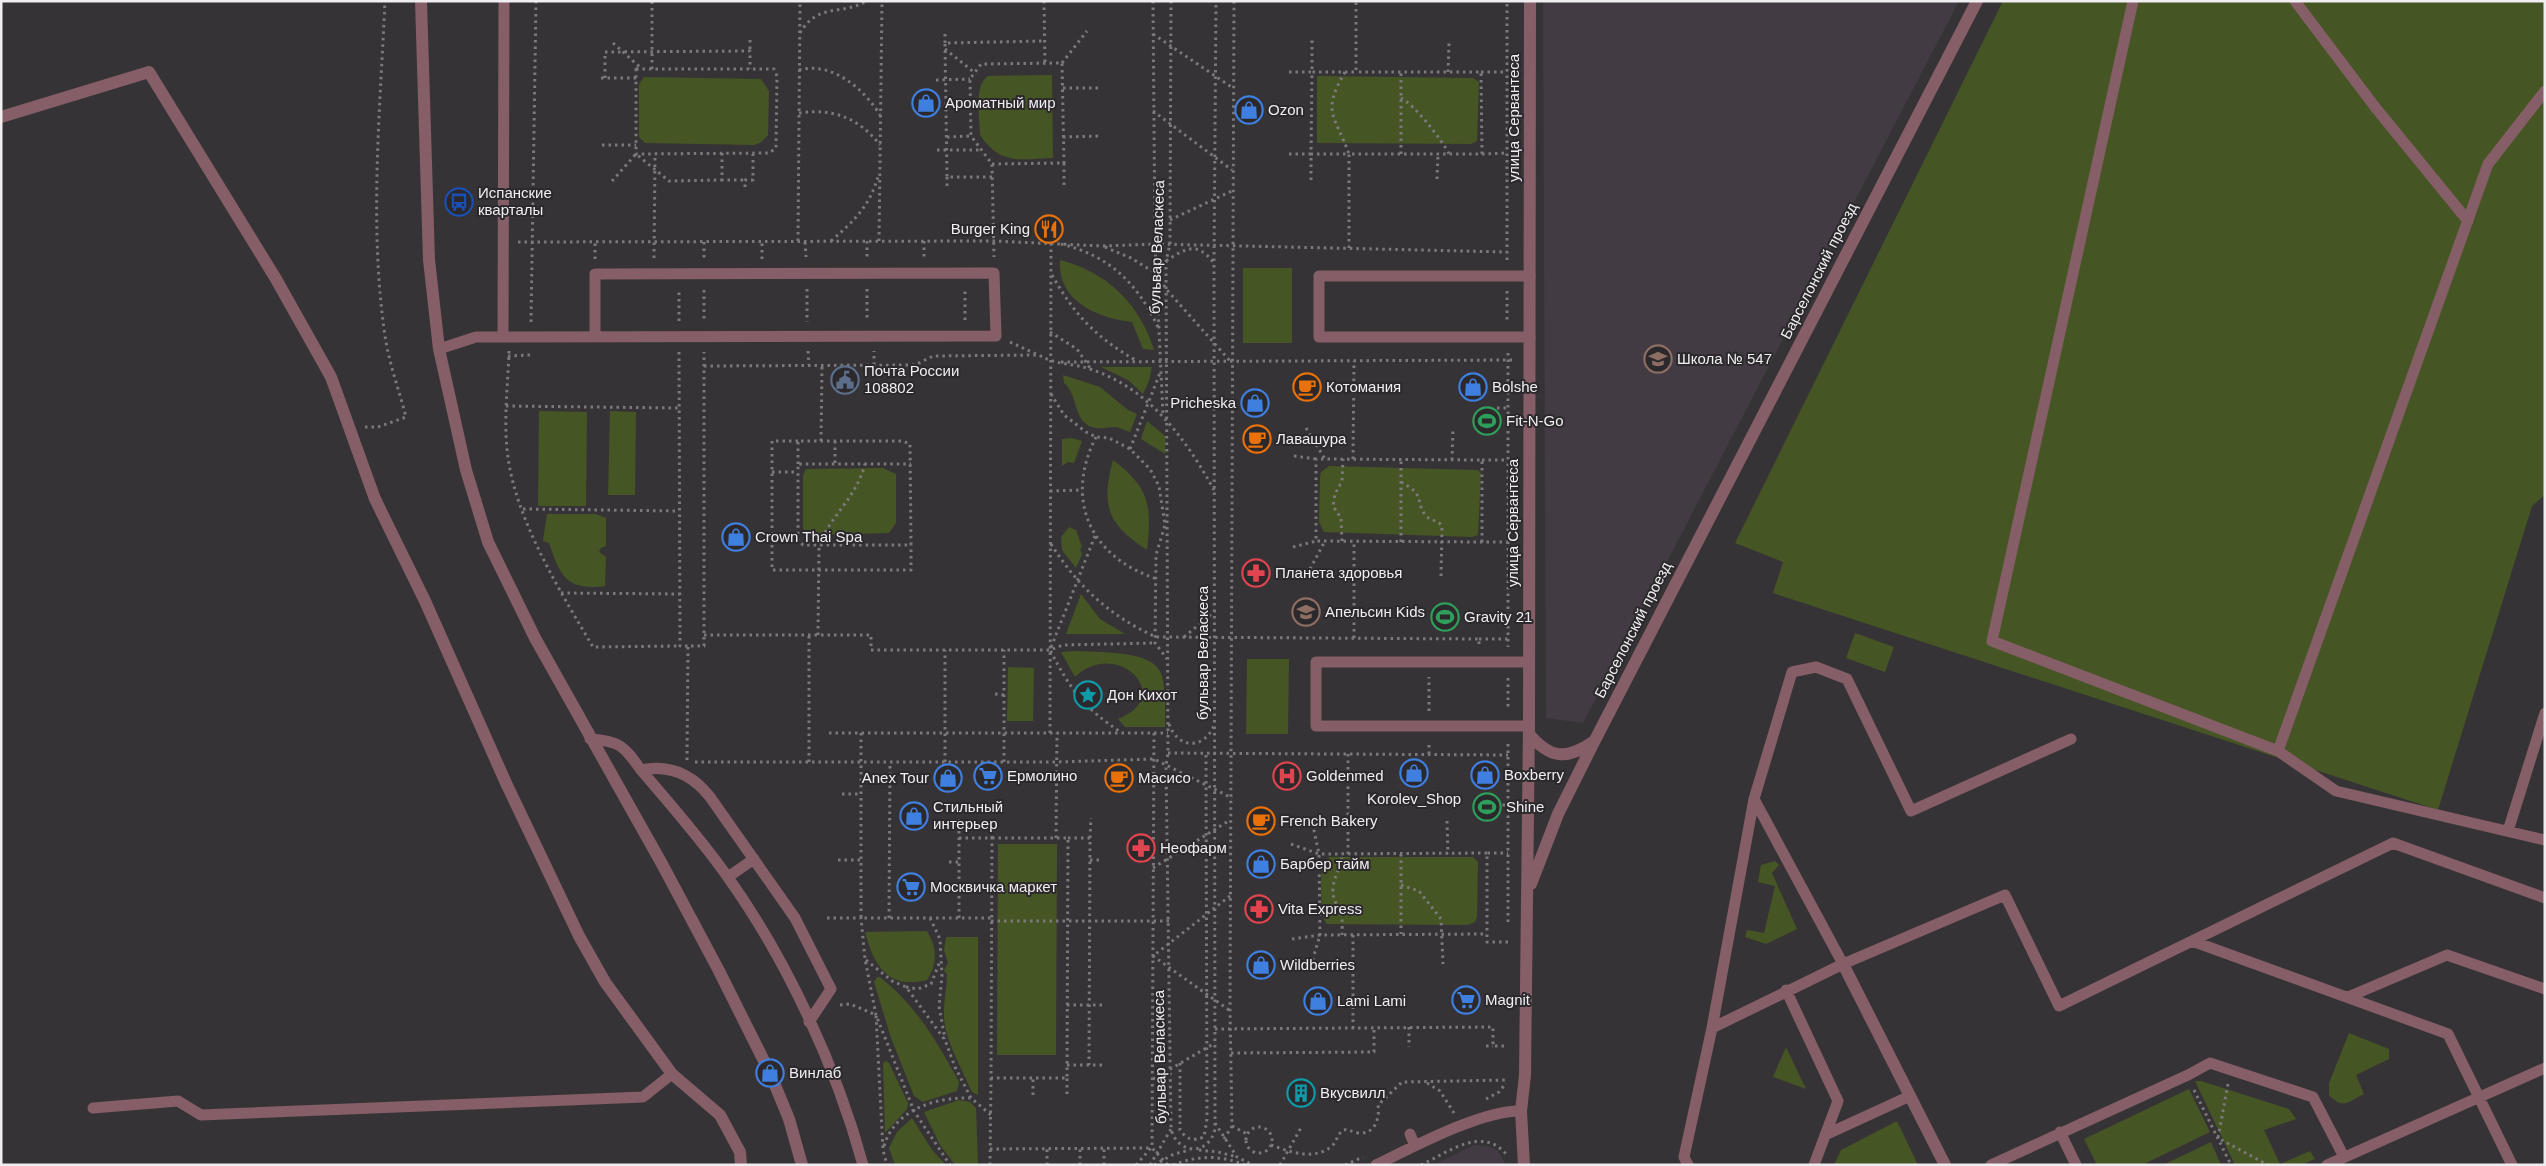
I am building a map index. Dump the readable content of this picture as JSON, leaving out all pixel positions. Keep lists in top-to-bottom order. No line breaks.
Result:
{"streets":{"street":["улица Сервантеса","Барселонский проезд"],"path":["бульвар Веласкеса"]},"crossings":[["улица Сервантеса","Барселонский проезд"]],"places":{"shop":["Ароматный мир","Ozon","Bolshe","Pricheska","Crown Thai Spa","Korolev_Shop","Boxberry","Anex Tour","Стильный интерьер","Барбер тайм","Wildberries","Lami Lami","Винлаб"],"bus stop":["Испанские кварталы"],"restaurant":["Burger King"],"school or university":["Школа № 547","Апельсин Kids"],"public building":["Почта России 108802"],"cafe":["Котомания","Лавашура","Масисо","French Bakery"],"sports":["Fit-N-Go","Gravity 21","Shine"],"pharmacy":["Планета здоровья","Неофарм","Vita Express"],"place":["Дон Кихот"],"supermarket":["Ермолино","Москвичка маркет","Magnit"],"hospital":["Goldenmed"],"building":["Вкусвилл"]}}
